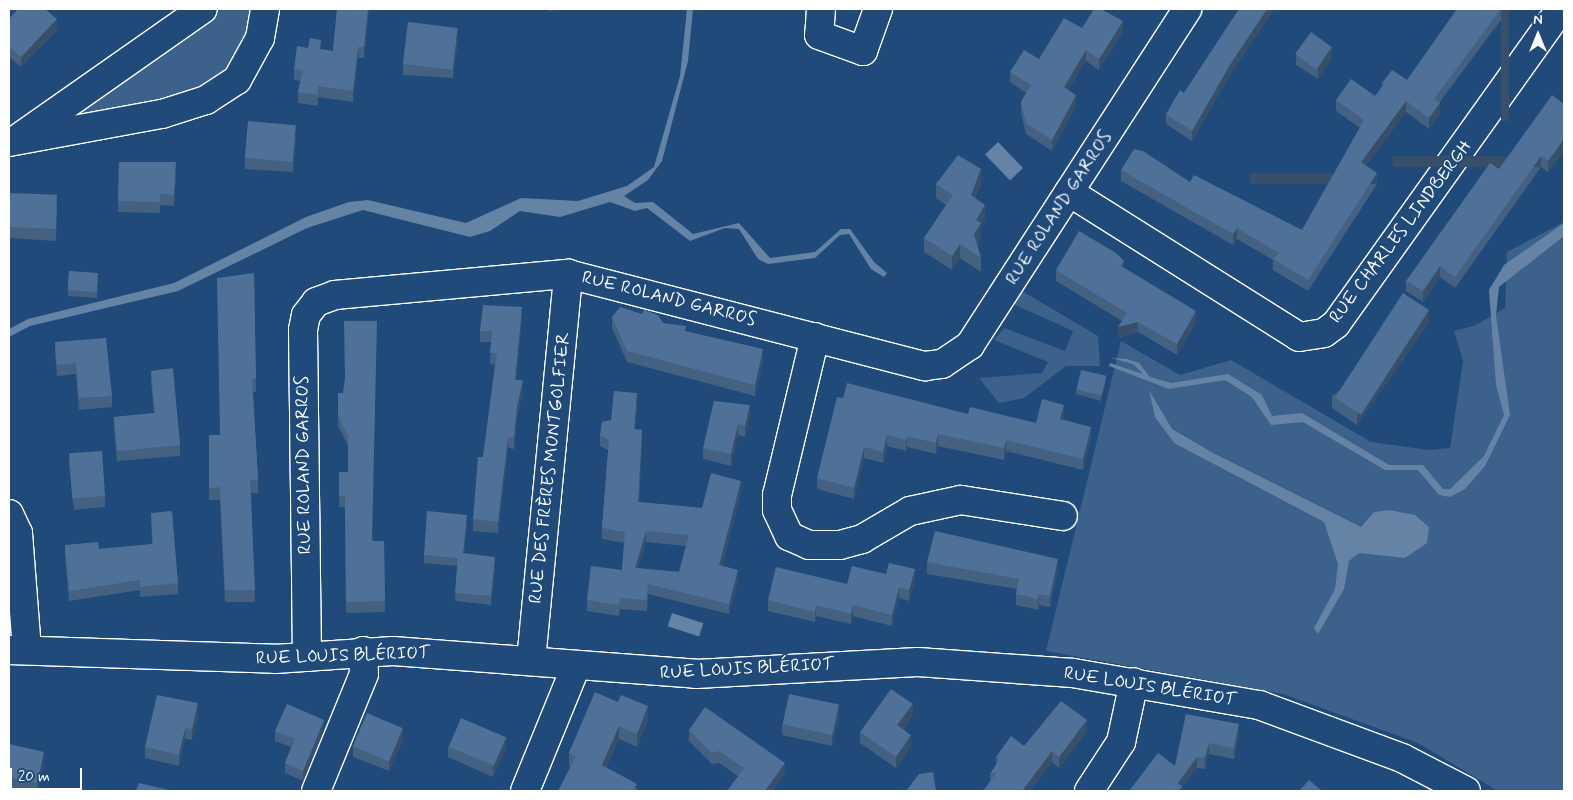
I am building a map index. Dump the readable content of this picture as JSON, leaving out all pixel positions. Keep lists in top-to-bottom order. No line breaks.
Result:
{"streets":{"street":["RUE ROLAND GARROS","RUE CHARLES LINDBERGH","RUE DES FRÈRES MONTGOLFIER","RUE LOUIS BLÉRIOT"]},"crossings":[["RUE ROLAND GARROS","RUE CHARLES LINDBERGH"],["RUE ROLAND GARROS","RUE DES FRÈRES MONTGOLFIER"],["RUE ROLAND GARROS","RUE LOUIS BLÉRIOT"],["RUE DES FRÈRES MONTGOLFIER","RUE LOUIS BLÉRIOT"]],"scale_bar":"20 m","north":"top"}
